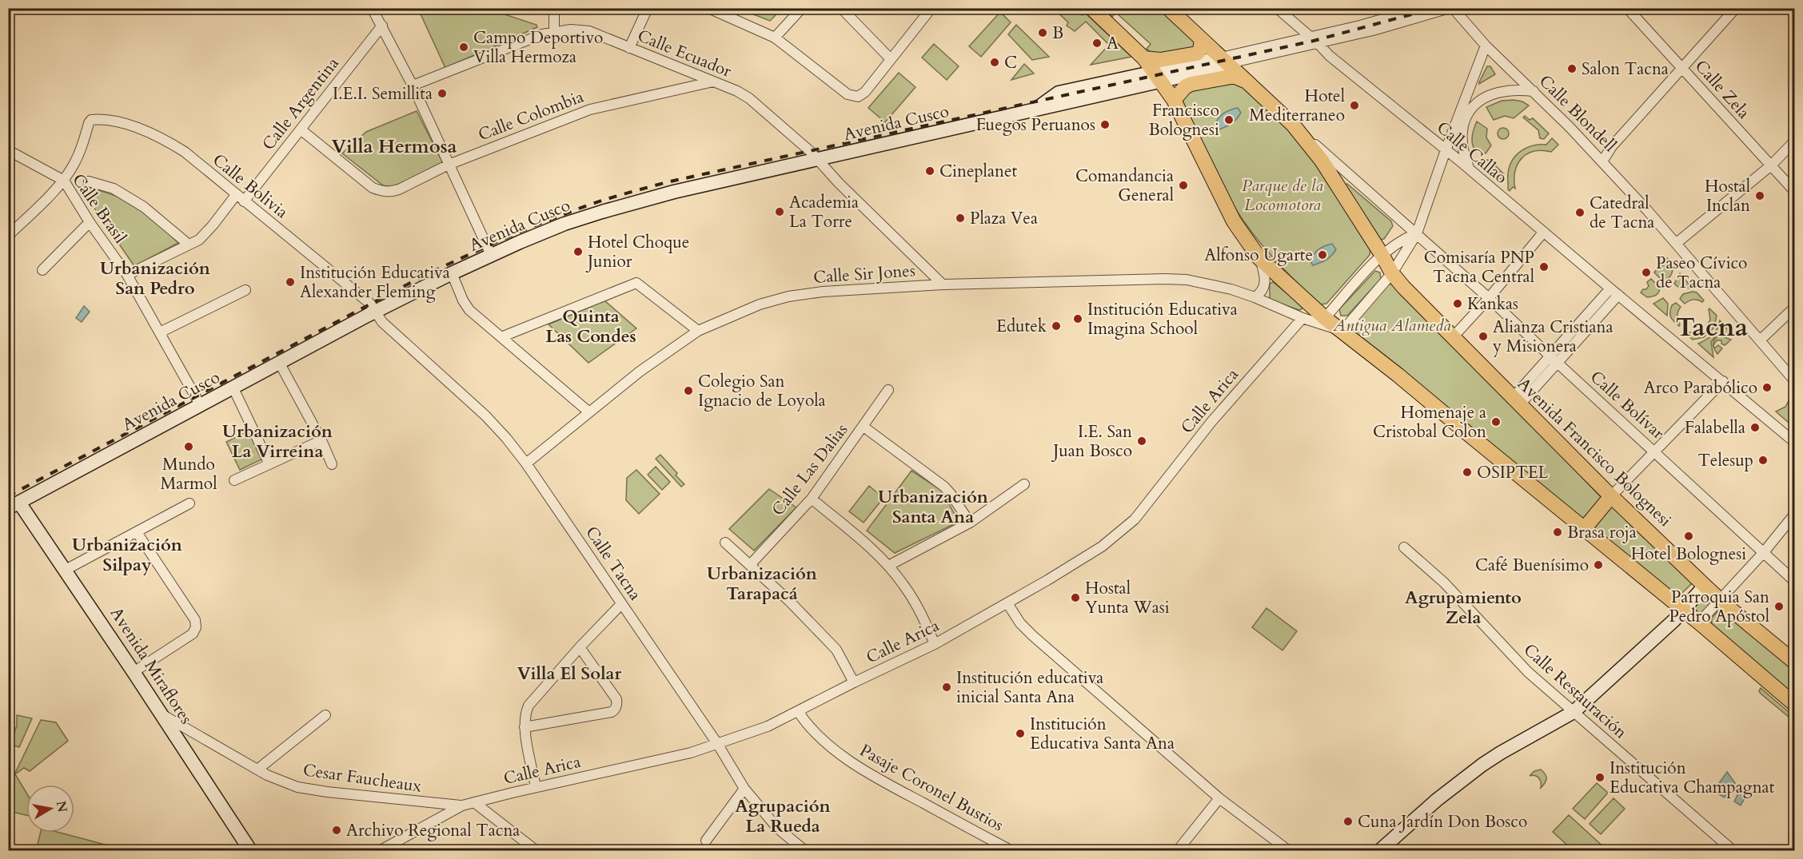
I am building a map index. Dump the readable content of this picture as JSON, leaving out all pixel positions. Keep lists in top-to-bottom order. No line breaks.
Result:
{"streets":{"main road":["Avenida Cusco","Avenida Francisco Bolognesi","Avenida Miraflores"],"street":["Calle Ecuador","Calle Zela","Calle Argentina","Calle Blondell","Calle Colombia","Calle Callao","Calle Bolivia","Calle Brasil","Calle Sir Jones","Calle Arica","Calle Bolívar","Calle Las Dalias","Calle Tacna","Calle Restauración","Cesar Faucheaux","Pasaje Coronel Bustios"]},"crossings":[["Calle Ecuador","Calle Colombia"],["Calle Ecuador","Avenida Cusco"],["Calle Ecuador","Calle Sir Jones"],["Calle Argentina","Calle Colombia"],["Calle Argentina","Calle Bolivia"],["Calle Argentina","Calle Brasil"],["Calle Blondell","Avenida Cusco"],["Avenida Cusco","Calle Callao"],["Avenida Cusco","Calle Bolivia"],["Avenida Cusco","Calle Brasil"],["Avenida Cusco","Avenida Francisco Bolognesi"],["Avenida Cusco","Calle Tacna"],["Avenida Cusco","Avenida Miraflores"],["Calle Bolivia","Calle Brasil"],["Calle Bolivia","Calle Tacna"],["Calle Sir Jones","Calle Arica"],["Calle Sir Jones","Calle Tacna"],["Calle Arica","Calle Tacna"],["Calle Arica","Cesar Faucheaux"],["Calle Arica","Pasaje Coronel Bustios"],["Calle Bolívar","Avenida Francisco Bolognesi"],["Avenida Miraflores","Cesar Faucheaux"]],"districts":["Villa Hermosa","Urbanización San Pedro","Quinta Las Condes","Tacna","Urbanización La Virreina","Urbanización Santa Ana","Urbanización Silpay","Urbanización Tarapacá","Agrupamiento Zela","Villa El Solar","Agrupación La Rueda"],"parks":["Parque de la Locomotora","Antigua Alameda"],"places":["B","A","Campo Deportivo Villa Hermoza","C","Salon Tacna","I.E.I. Semillita","Hotel Mediterraneo","Francisco Bolognesi","Fuegos Peruanos","Cineplanet","Comandancia General","Hostal Inclan","Academia La Torre","Catedral de Tacna","Plaza Vea","Hotel Choque Junior","Alfonso Ugarte","Comisaría PNP Tacna Central","Paseo Cívico de Tacna","Institución Educativa Alexander Fleming","Kankas","Institución Educativa Imagina School","Edutek","Alianza Cristiana y Misionera","Arco Parabólico","Colegio San Ignacio de Loyola","Homenaje a Cristobal Colon","Falabella","I.E. San Juan Bosco","Mundo Marmol","Telesup","OSIPTEL","Brasa roja","Hotel Bolognesi","Café Buenísimo","Hostal Yunta Wasi","Parroquia San Pedro Apóstol","Institución educativa inicial Santa Ana","Institución Educativa Santa Ana","Institución Educativa Champagnat","Cuna Jardín Don Bosco","Archivo Regional Tacna"],"north":"right"}
